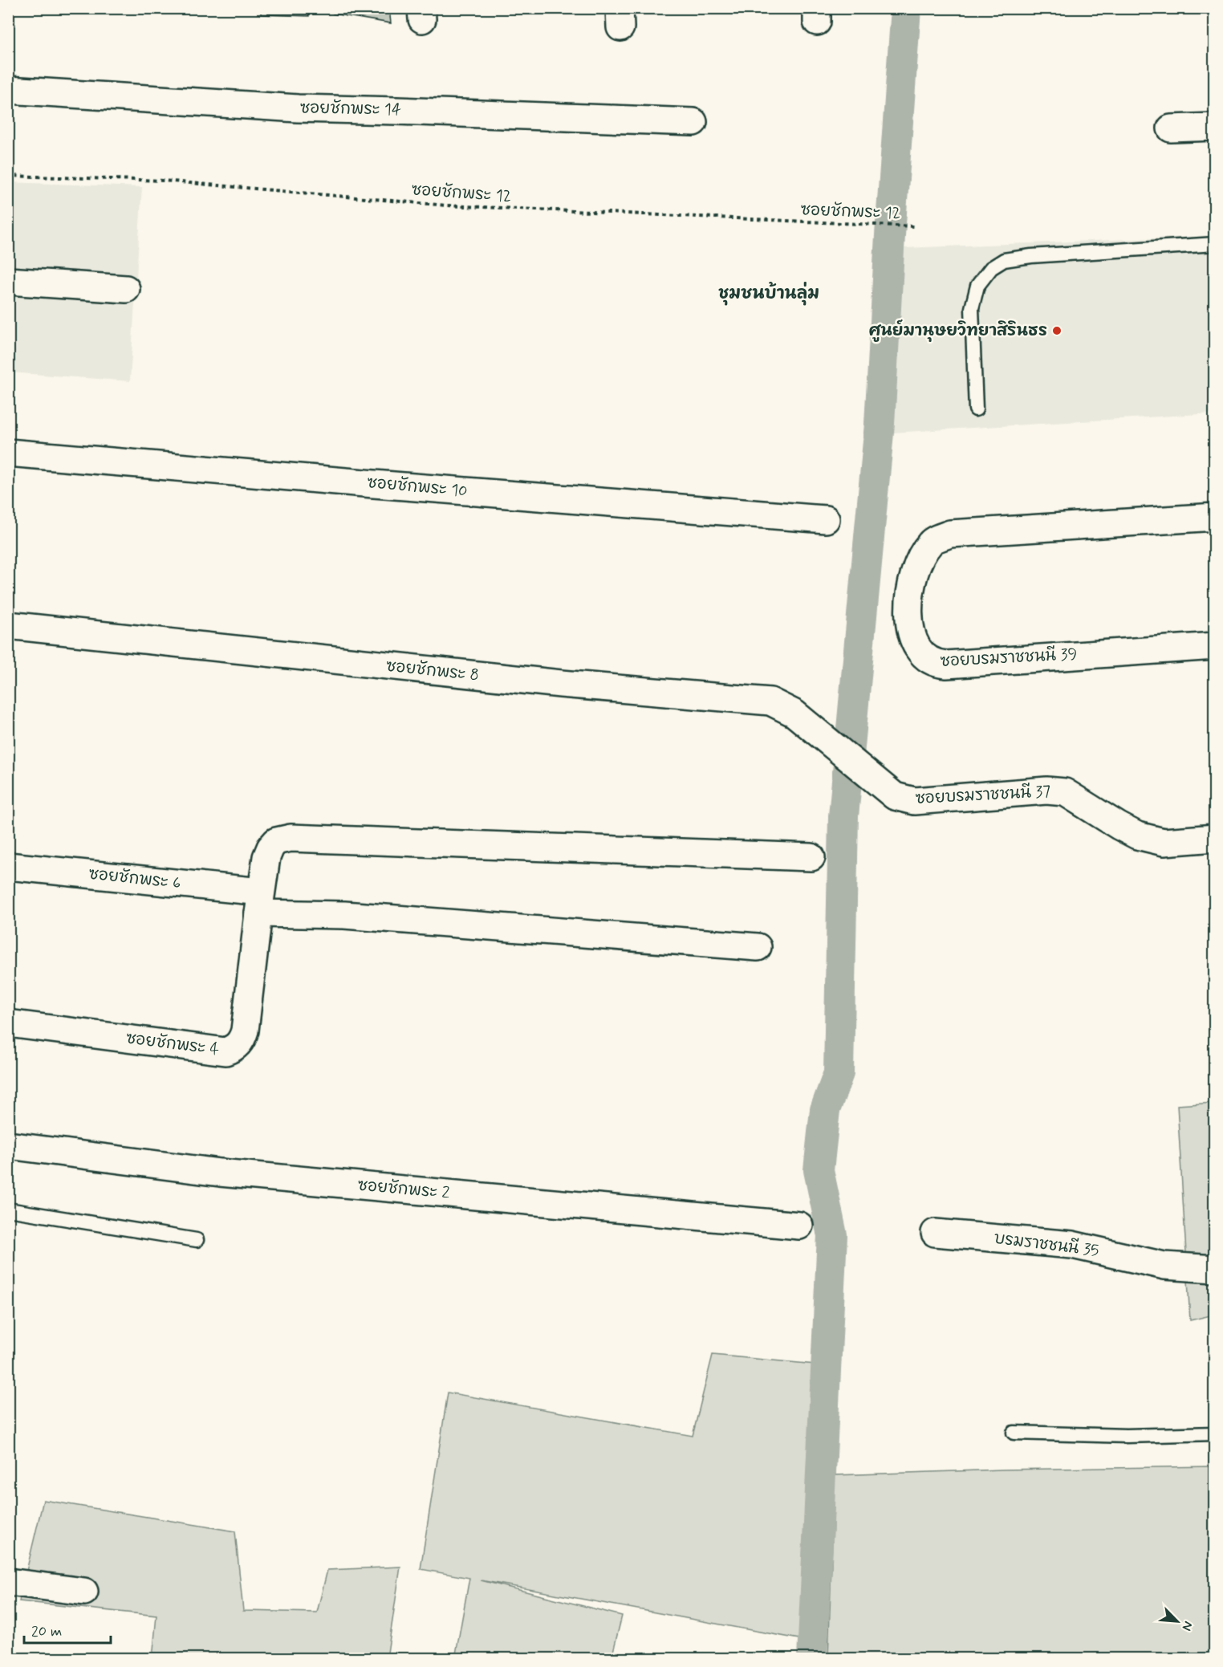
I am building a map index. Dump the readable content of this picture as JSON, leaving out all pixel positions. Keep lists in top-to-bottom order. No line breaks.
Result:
{"streets":{"street":["ซอยชักพระ 14","ซอยชักพระ 10","ซอยบรมราชชนนี 39","ซอยชักพระ 8","ซอยบรมราชชนนี 37","ซอยชักพระ 6","ซอยชักพระ 4","ซอยชักพระ 2","บรมราชชนนี 35"],"path":["ซอยชักพระ 12"]},"crossings":[["ซอยชักพระ 8","ซอยบรมราชชนนี 37"],["ซอยชักพระ 6","ซอยชักพระ 4"]],"districts":["ชุมชนบ้านลุ่ม"],"places":["ศูนย์มานุษยวิทยาสิรินธร"],"scale_bar":"20 m","north":"bottom right"}
